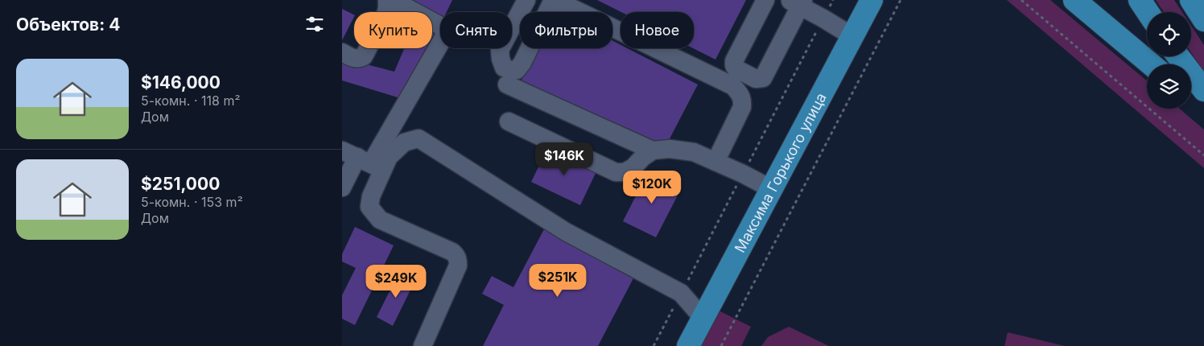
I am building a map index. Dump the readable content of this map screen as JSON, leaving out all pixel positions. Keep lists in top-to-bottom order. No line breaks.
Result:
{"streets":{"main road":["Максима Горького улица"]},"page":{"heading":"Объектов: 4","chip":["Купить","Снять","Фильтры","Новое"],"list":[{"name":"$146,000","note":"5-комн. · 118 m² · Дом"},{"name":"$251,000","note":"5-комн. · 153 m² · Дом"}],"price":["$146K","$120K","$251K","$249K"]}}
